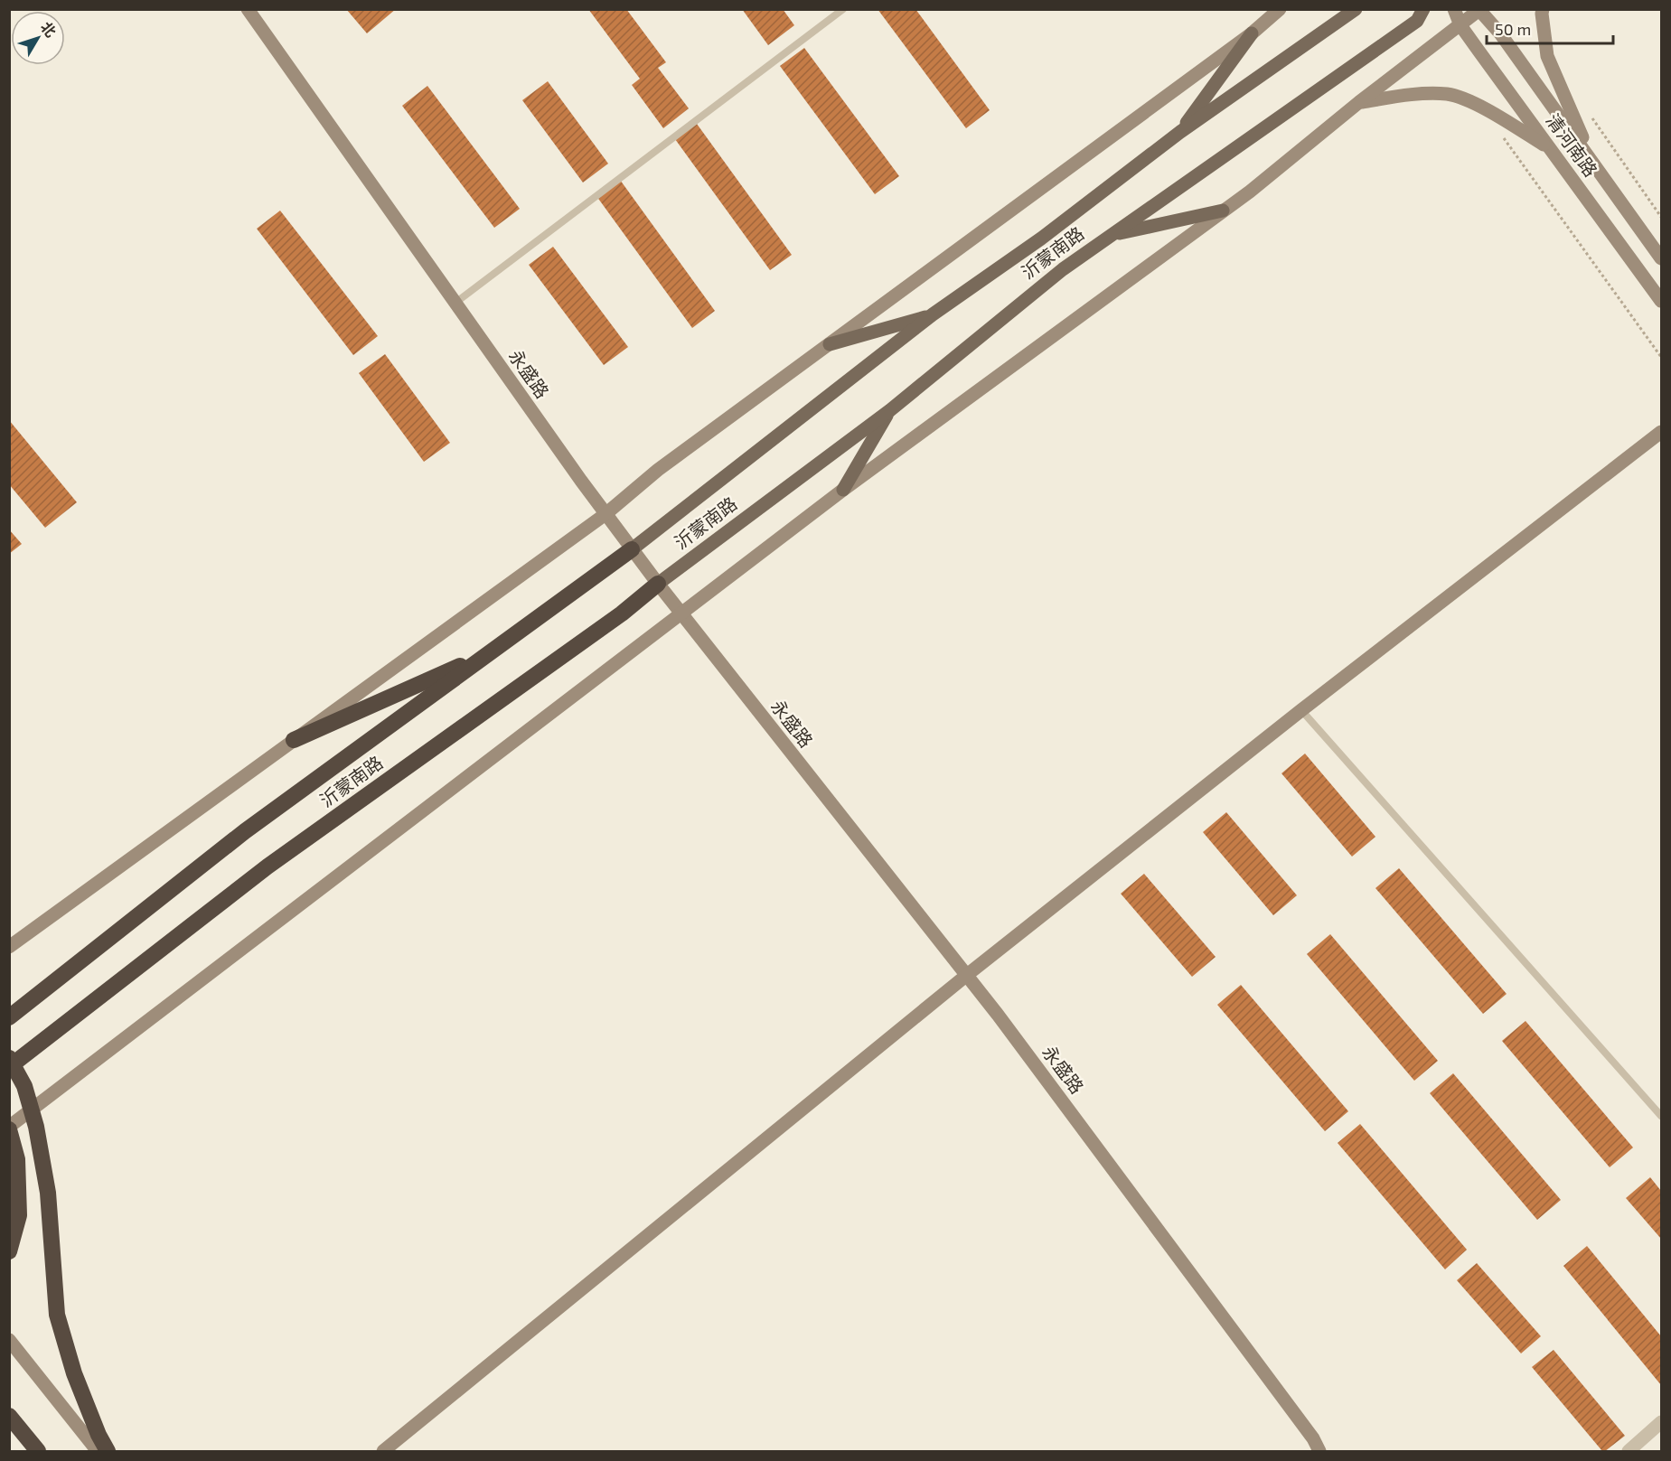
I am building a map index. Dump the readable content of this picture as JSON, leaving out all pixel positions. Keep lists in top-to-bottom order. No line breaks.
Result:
{"streets":{"highway":["沂蒙南路"],"street":["清河南路","永盛路"]},"crossings":[["沂蒙南路","永盛路"]],"scale_bar":"50 m","north":"top right"}
